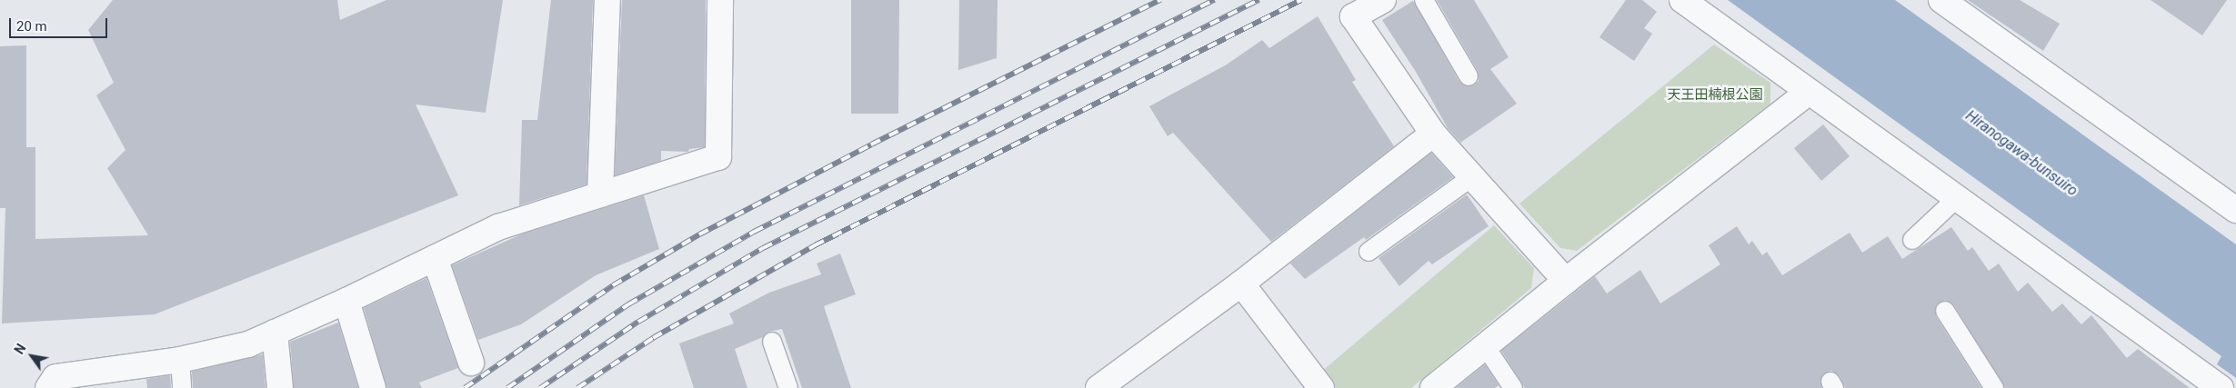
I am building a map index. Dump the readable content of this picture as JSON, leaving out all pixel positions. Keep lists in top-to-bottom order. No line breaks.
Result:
{"water":["Hiranogawa-bunsuiro"],"parks":["天王田楠根公園"],"scale_bar":"20 m","north":"top left"}
